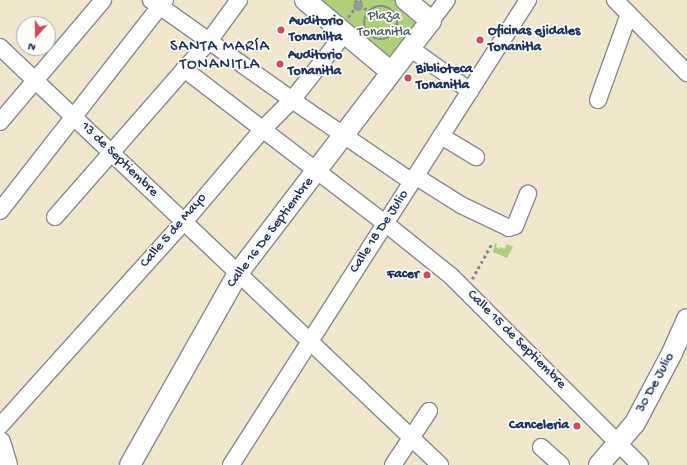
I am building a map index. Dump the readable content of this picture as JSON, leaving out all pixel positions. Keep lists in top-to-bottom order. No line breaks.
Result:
{"streets":{"main road":["Calle 16 De Septiembre","30 De Julio"],"street":["13 de Septiembre","Calle 5 de Mayo","Calle 18 De Julio","Calle 15 de Septiembre"]},"crossings":[["13 de Septiembre","Calle 5 de Mayo"],["13 de Septiembre","Calle 18 De Julio"],["13 de Septiembre","Calle 16 De Septiembre"],["Calle 5 de Mayo","Calle 15 de Septiembre"],["Calle 18 De Julio","Calle 15 de Septiembre"],["Calle 16 De Septiembre","Calle 15 de Septiembre"],["Calle 15 de Septiembre","30 De Julio"]],"districts":["SANTA MARÍA TONANITLA"],"parks":["Plaza Tonanitla"],"places":["Auditorio Tonanilta","Oficinas ejidales Tonanitla","Auditorio Tonanitla","Biblioteca Tonanitla","Facer","Canceleria"],"north":"bottom"}
